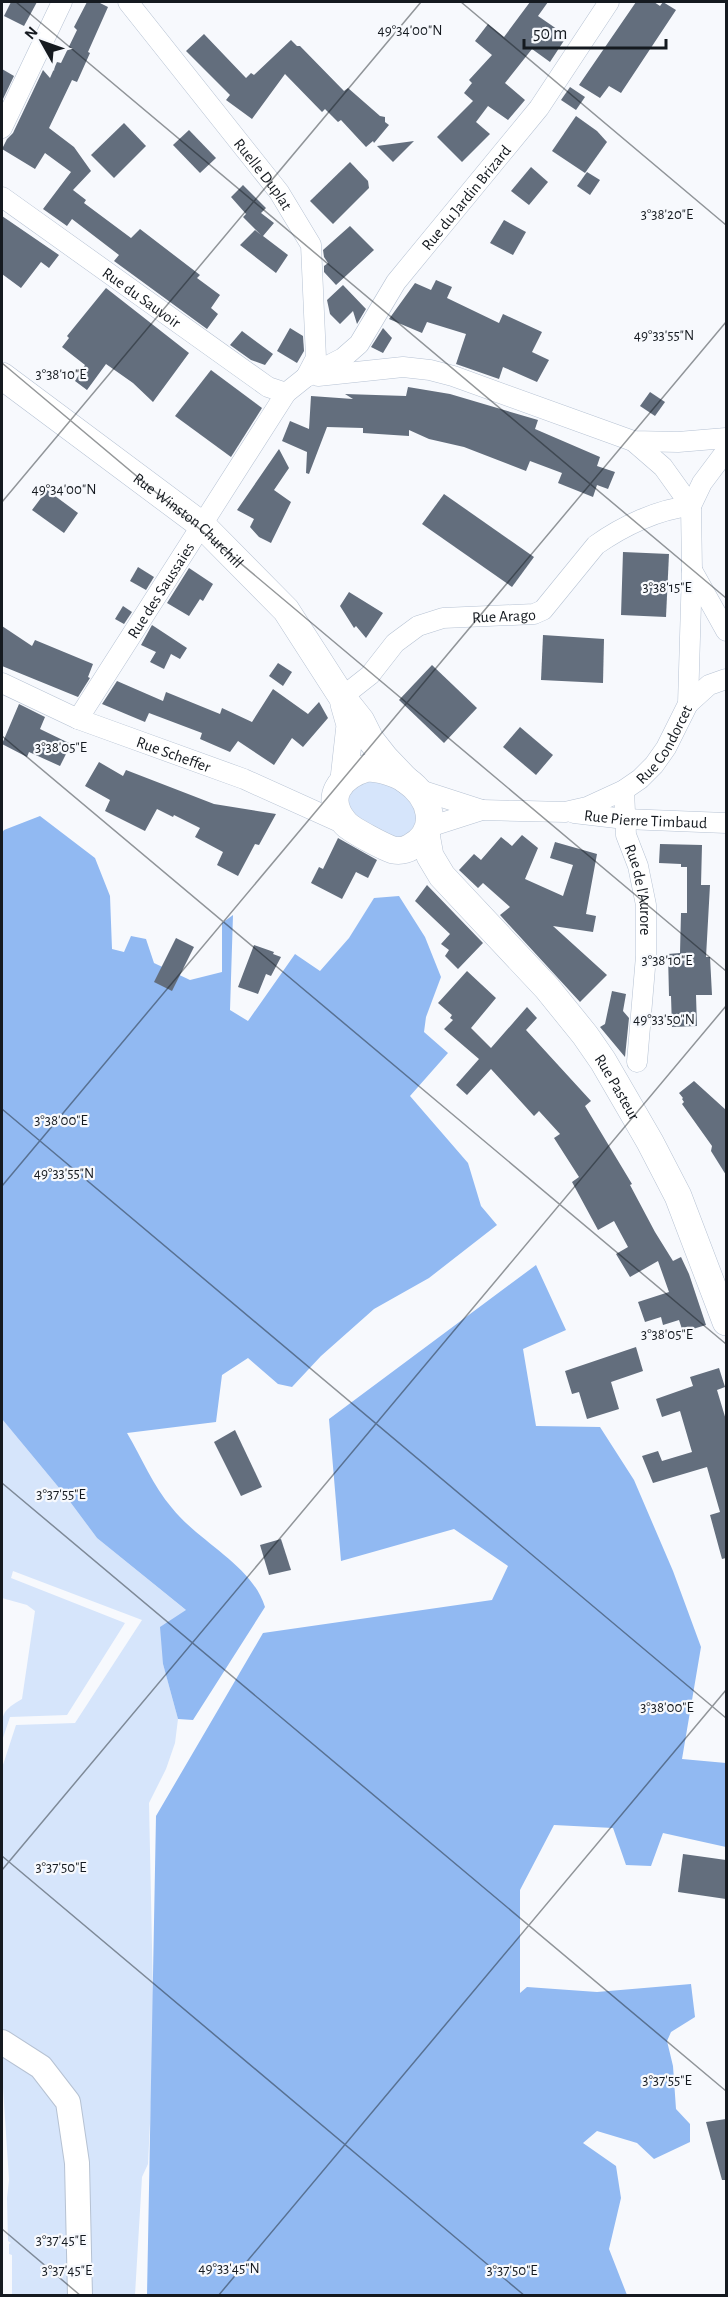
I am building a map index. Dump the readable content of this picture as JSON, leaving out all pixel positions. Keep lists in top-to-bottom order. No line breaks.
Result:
{"streets":{"main road":["Rue Winston Churchill","Rue Pasteur"],"street":["Ruelle Duplat","Rue du Jardin Brizard","Rue du Sauvoir","Rue des Saussaies","Rue Arago","Rue Condorcet","Rue Scheffer","Rue Pierre Timbaud","Rue de l'Aurore"]},"crossings":[["Ruelle Duplat","Rue du Jardin Brizard"],["Ruelle Duplat","Rue des Saussaies"],["Rue du Jardin Brizard","Rue des Saussaies"],["Rue du Sauvoir","Rue des Saussaies"],["Rue Winston Churchill","Rue des Saussaies"],["Rue Winston Churchill","Rue Arago"],["Rue Winston Churchill","Rue Condorcet"],["Rue Winston Churchill","Rue Scheffer"],["Rue Winston Churchill","Rue Pasteur"],["Rue des Saussaies","Rue Scheffer"],["Rue Arago","Rue Condorcet"],["Rue Condorcet","Rue Scheffer"],["Rue Condorcet","Rue Pierre Timbaud"],["Rue Condorcet","Rue de l'Aurore"],["Rue Condorcet","Rue Pasteur"],["Rue Scheffer","Rue Pasteur"],["Rue Pierre Timbaud","Rue de l'Aurore"]],"scale_bar":"50 m","north":"top left","coordinates":["49°34'00\"N","3°38'20\"E","49°33'55\"N","3°38'10\"E","3°38'15\"E","3°38'05\"E","49°33'50\"N","3°38'00\"E","3°37'55\"E","3°37'50\"E","3°37'45\"E","49°33'45\"N"]}
